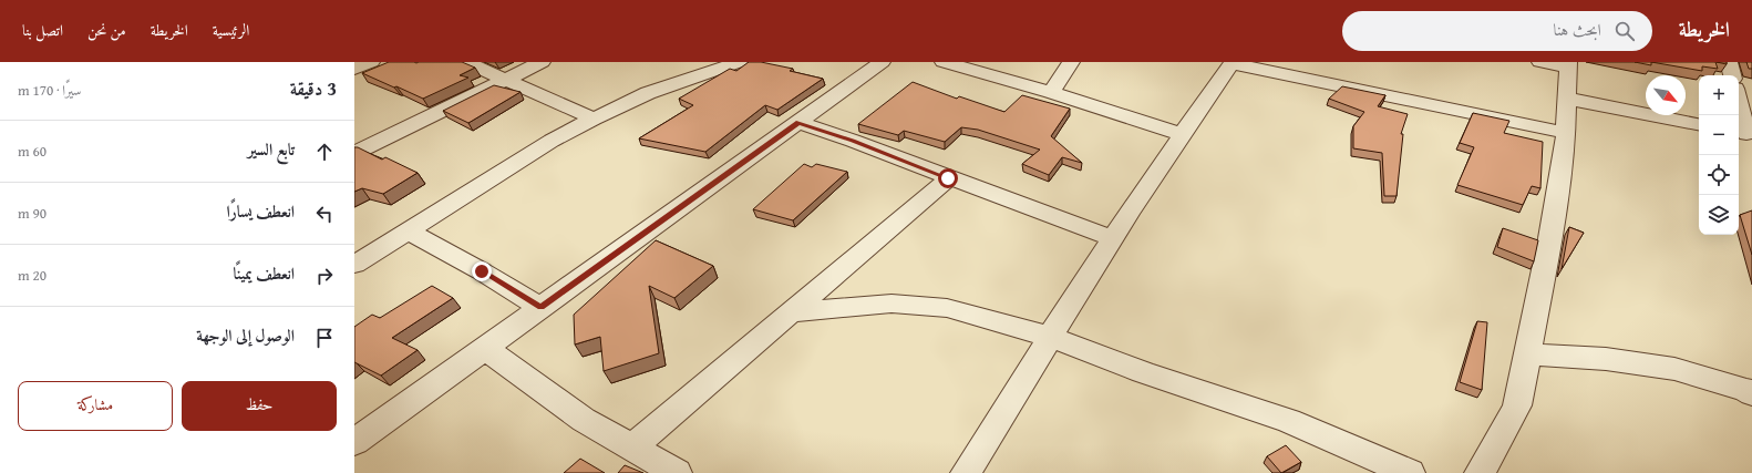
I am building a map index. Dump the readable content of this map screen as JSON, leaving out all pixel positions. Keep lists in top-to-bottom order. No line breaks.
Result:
{"north":"bottom right","page":{"header":"الخريطة","search":"ابحث هنا","nav":["الرئيسية","الخريطة","من نحن","اتصل بنا"],"heading":["3 دقيقة","سيرًا · 170 m"],"map_buttons":["+","−"],"list":[["تابع السير","60 m"],["انعطف يسارًا","90 m"],["انعطف يمينًا","20 m"],"الوصول إلى الوجهة"],"buttons":["حفظ","مشاركة"]}}
